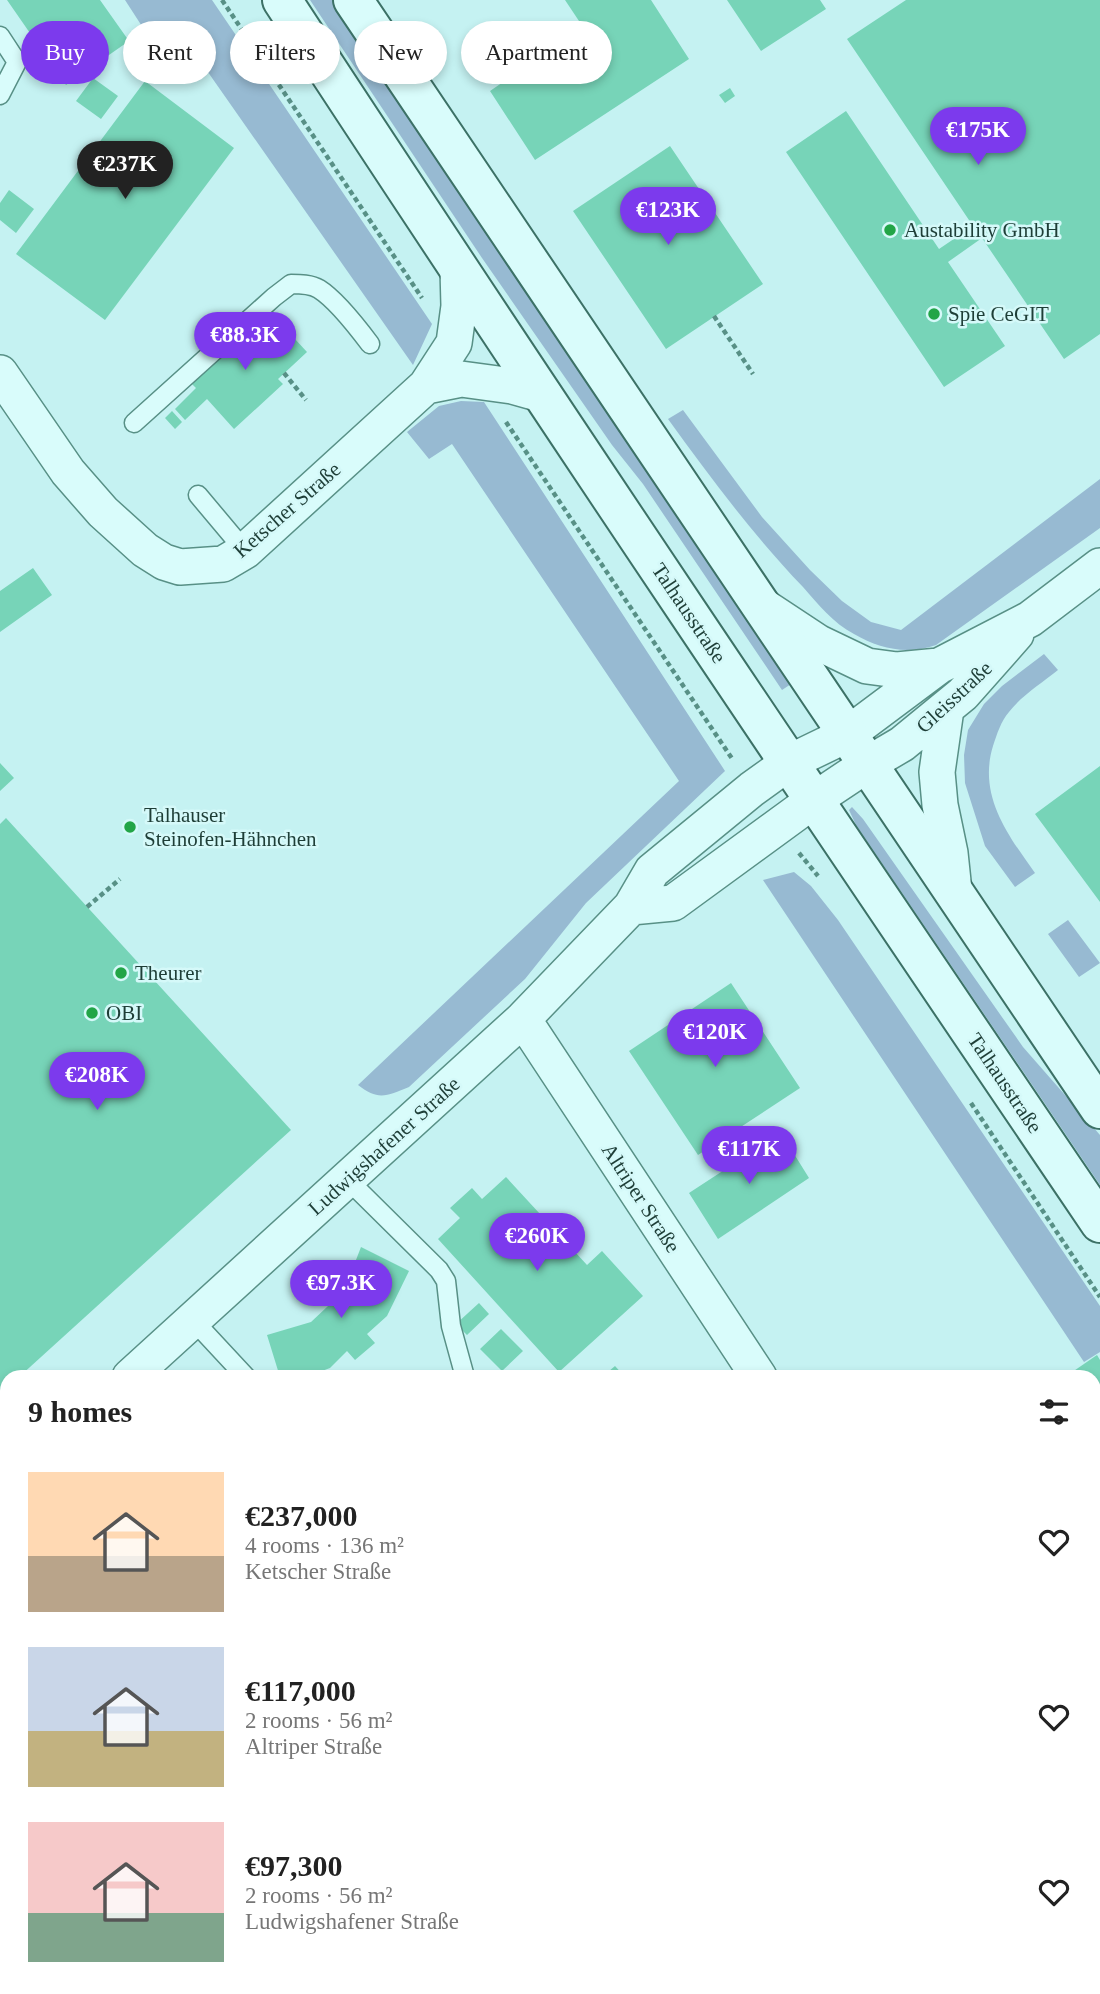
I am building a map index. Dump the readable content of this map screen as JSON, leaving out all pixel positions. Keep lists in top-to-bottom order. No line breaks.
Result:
{"streets":{"main road":["Talhausstraße"],"street":["Ketscher Straße","Gleisstraße","Ludwigshafener Straße","Altriper Straße"]},"crossings":[["Ketscher Straße","Talhausstraße"],["Talhausstraße","Ludwigshafener Straße"],["Gleisstraße","Ludwigshafener Straße"],["Ludwigshafener Straße","Altriper Straße"]],"places":["Austability GmbH","Spie CeGIT","Talhauser Steinofen-Hähnchen","Theurer","OBI"],"page":{"chip":["Buy","Rent","Filters","New","Apartment"],"price":["€175K","€237K","€123K","€88.3K","€120K","€208K","€117K","€260K","€97.3K"],"heading":"9 homes","list":[{"name":"€237,000","note":"4 rooms · 136 m² · Ketscher Straße"},{"name":"€117,000","note":"2 rooms · 56 m² · Altriper Straße"},{"name":"€97,300","note":"2 rooms · 56 m² · Ludwigshafener Straße"}]}}
